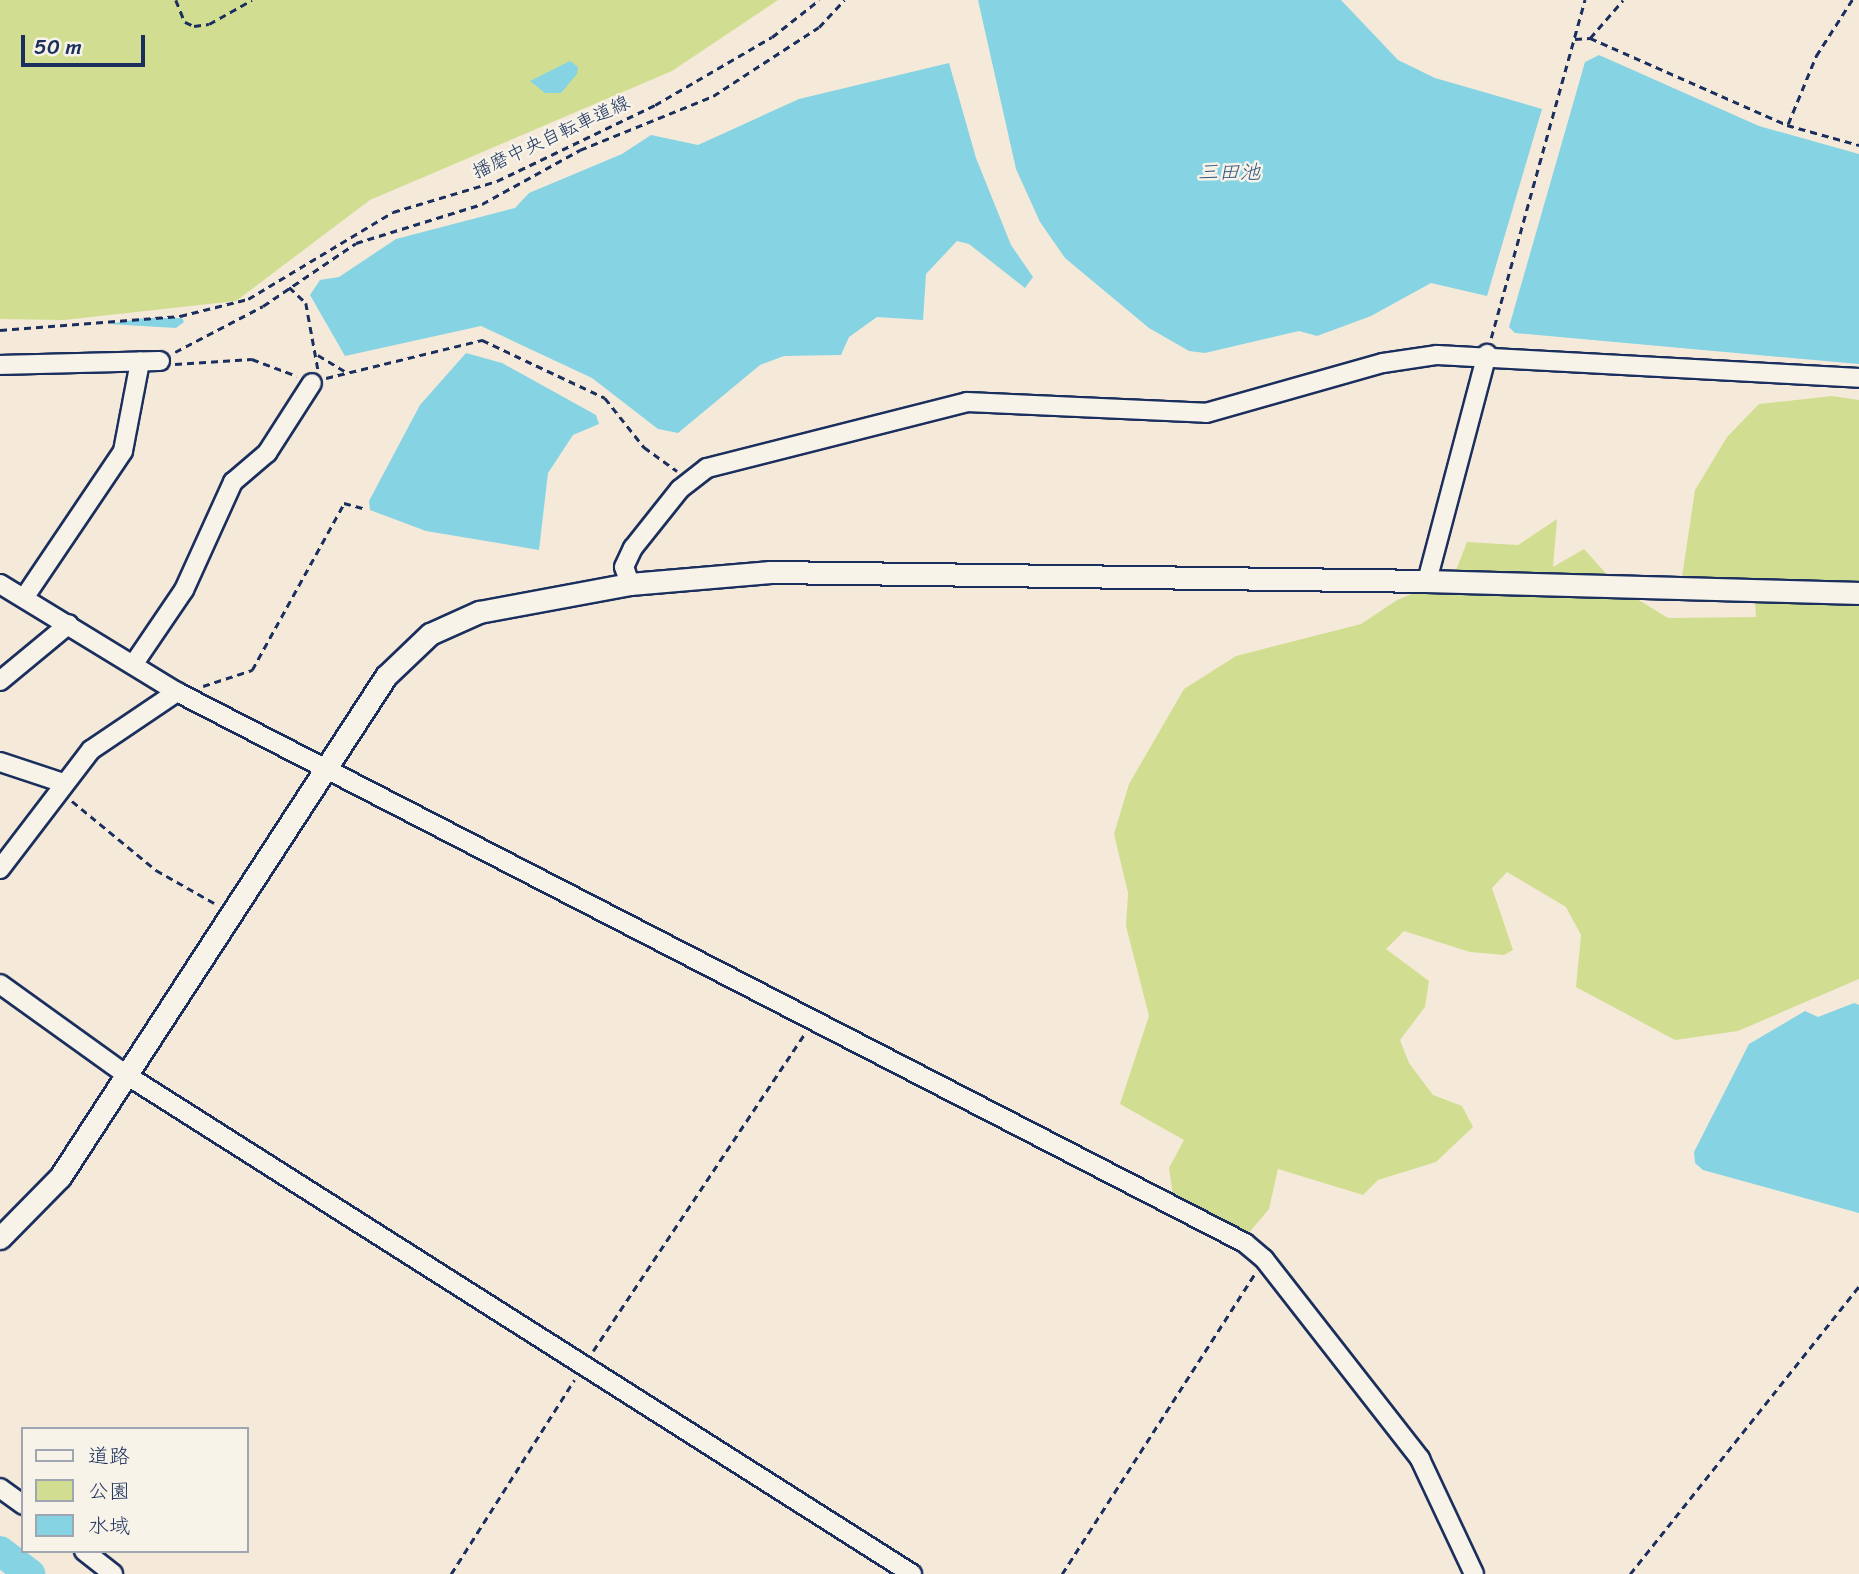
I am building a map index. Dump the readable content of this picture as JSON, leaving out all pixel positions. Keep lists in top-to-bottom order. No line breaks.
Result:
{"streets":{"path":["播磨中央自転車道線"]},"water":["三田池"],"legend":["道路","公園","水域"],"scale_bar":"50 m"}
